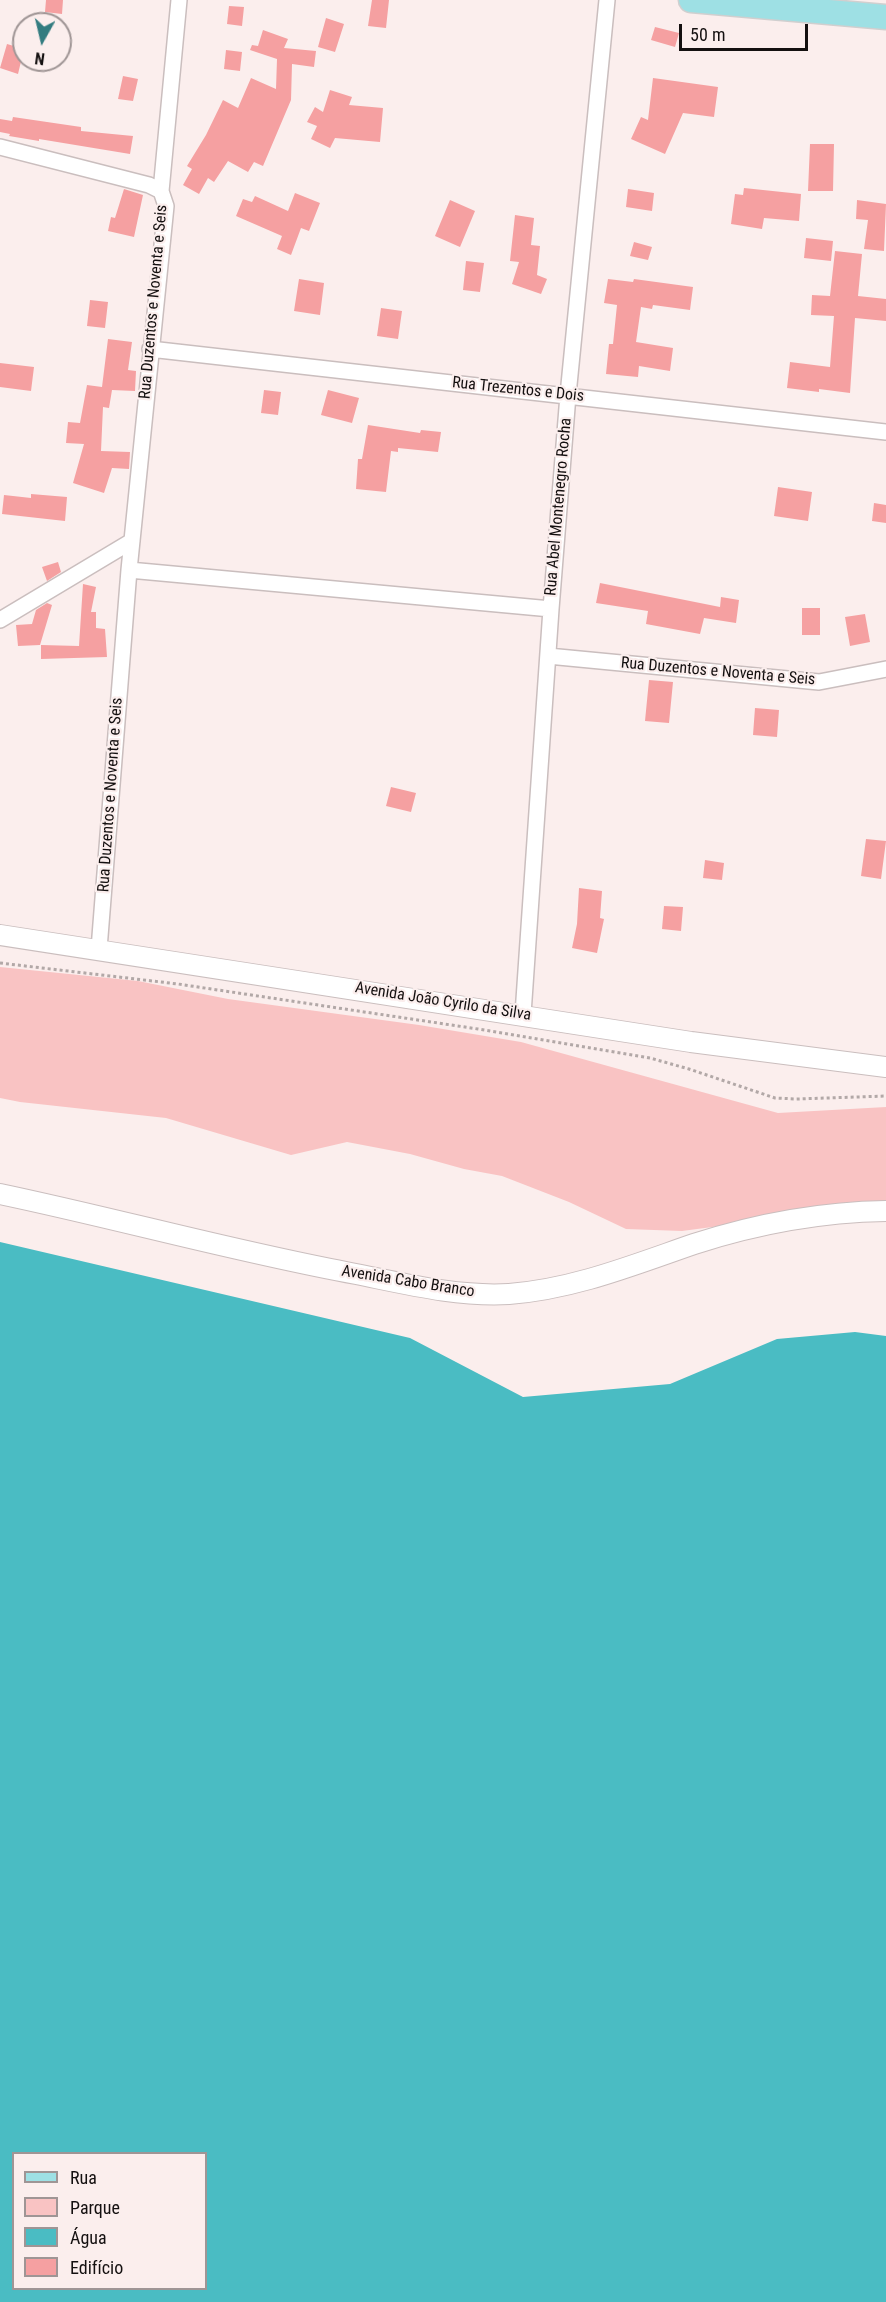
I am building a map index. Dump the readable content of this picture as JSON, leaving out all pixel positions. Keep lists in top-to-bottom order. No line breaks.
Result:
{"streets":{"street":["Rua Duzentos e Noventa e Seis","Rua Trezentos e Dois","Rua Abel Montenegro Rocha","Avenida João Cyrilo da Silva","Avenida Cabo Branco"]},"crossings":[["Rua Duzentos e Noventa e Seis","Rua Trezentos e Dois"],["Rua Duzentos e Noventa e Seis","Rua Abel Montenegro Rocha"],["Rua Duzentos e Noventa e Seis","Avenida João Cyrilo da Silva"],["Rua Trezentos e Dois","Rua Abel Montenegro Rocha"],["Rua Abel Montenegro Rocha","Avenida João Cyrilo da Silva"]],"legend":["Rua","Parque","Água","Edifício"],"scale_bar":"50 m","north":"bottom"}
